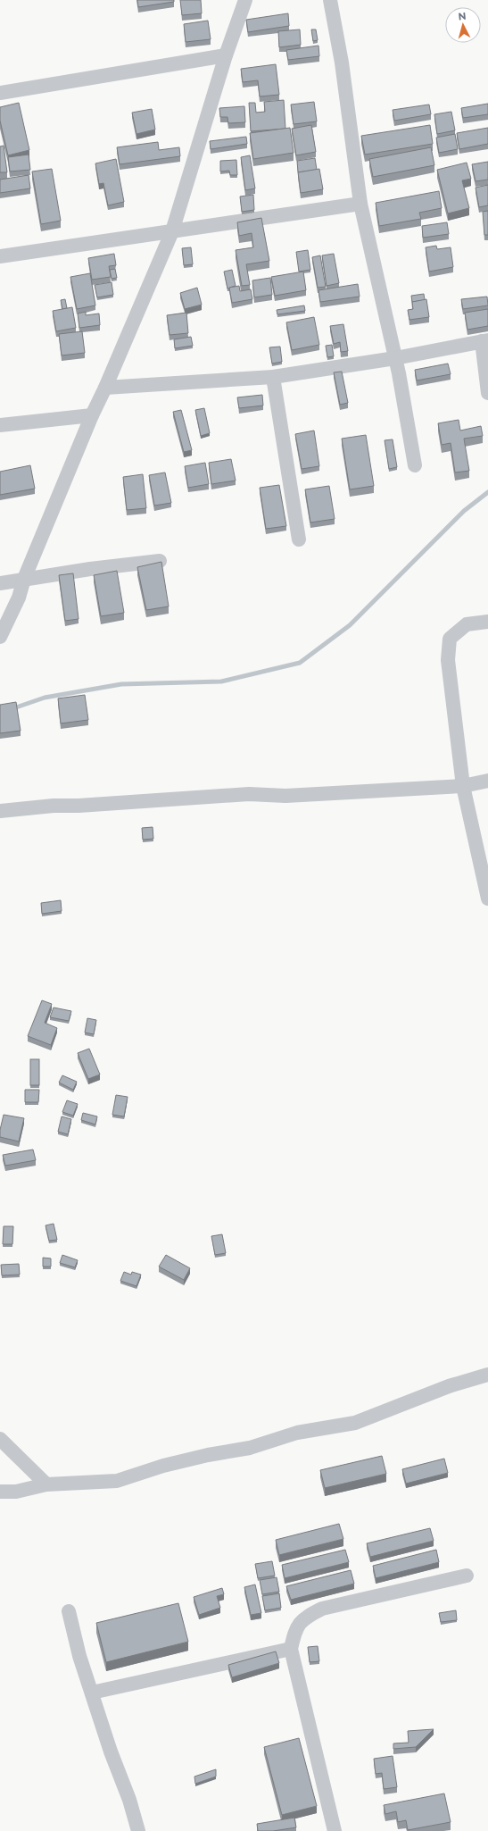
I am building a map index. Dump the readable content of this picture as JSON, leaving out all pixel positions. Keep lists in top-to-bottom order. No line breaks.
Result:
{"north":"top"}
